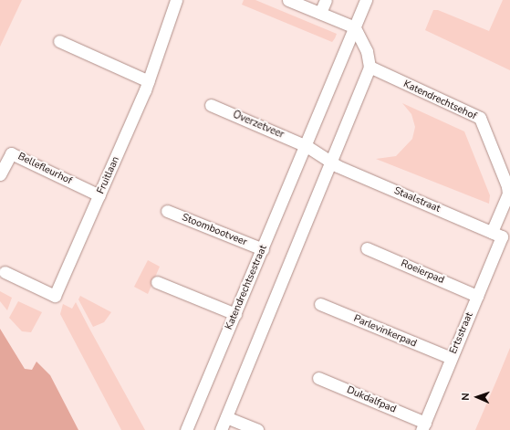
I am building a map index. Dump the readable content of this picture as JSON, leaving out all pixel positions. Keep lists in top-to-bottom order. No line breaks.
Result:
{"streets":{"street":["Katendrechtsehof","Overzetveer","Bellefleurhof","Fruitlaan","Staalstraat","Stoombootveer","Roeierpad","Katendrechtsestraat","Parlevinkerpad","Ertsstraat","Dukdalfpad"]},"crossings":[["Katendrechtsehof","Staalstraat"],["Katendrechtsehof","Ertsstraat"],["Overzetveer","Katendrechtsestraat"],["Bellefleurhof","Fruitlaan"],["Staalstraat","Ertsstraat"],["Stoombootveer","Katendrechtsestraat"],["Roeierpad","Ertsstraat"],["Parlevinkerpad","Ertsstraat"],["Ertsstraat","Dukdalfpad"]],"north":"left"}
